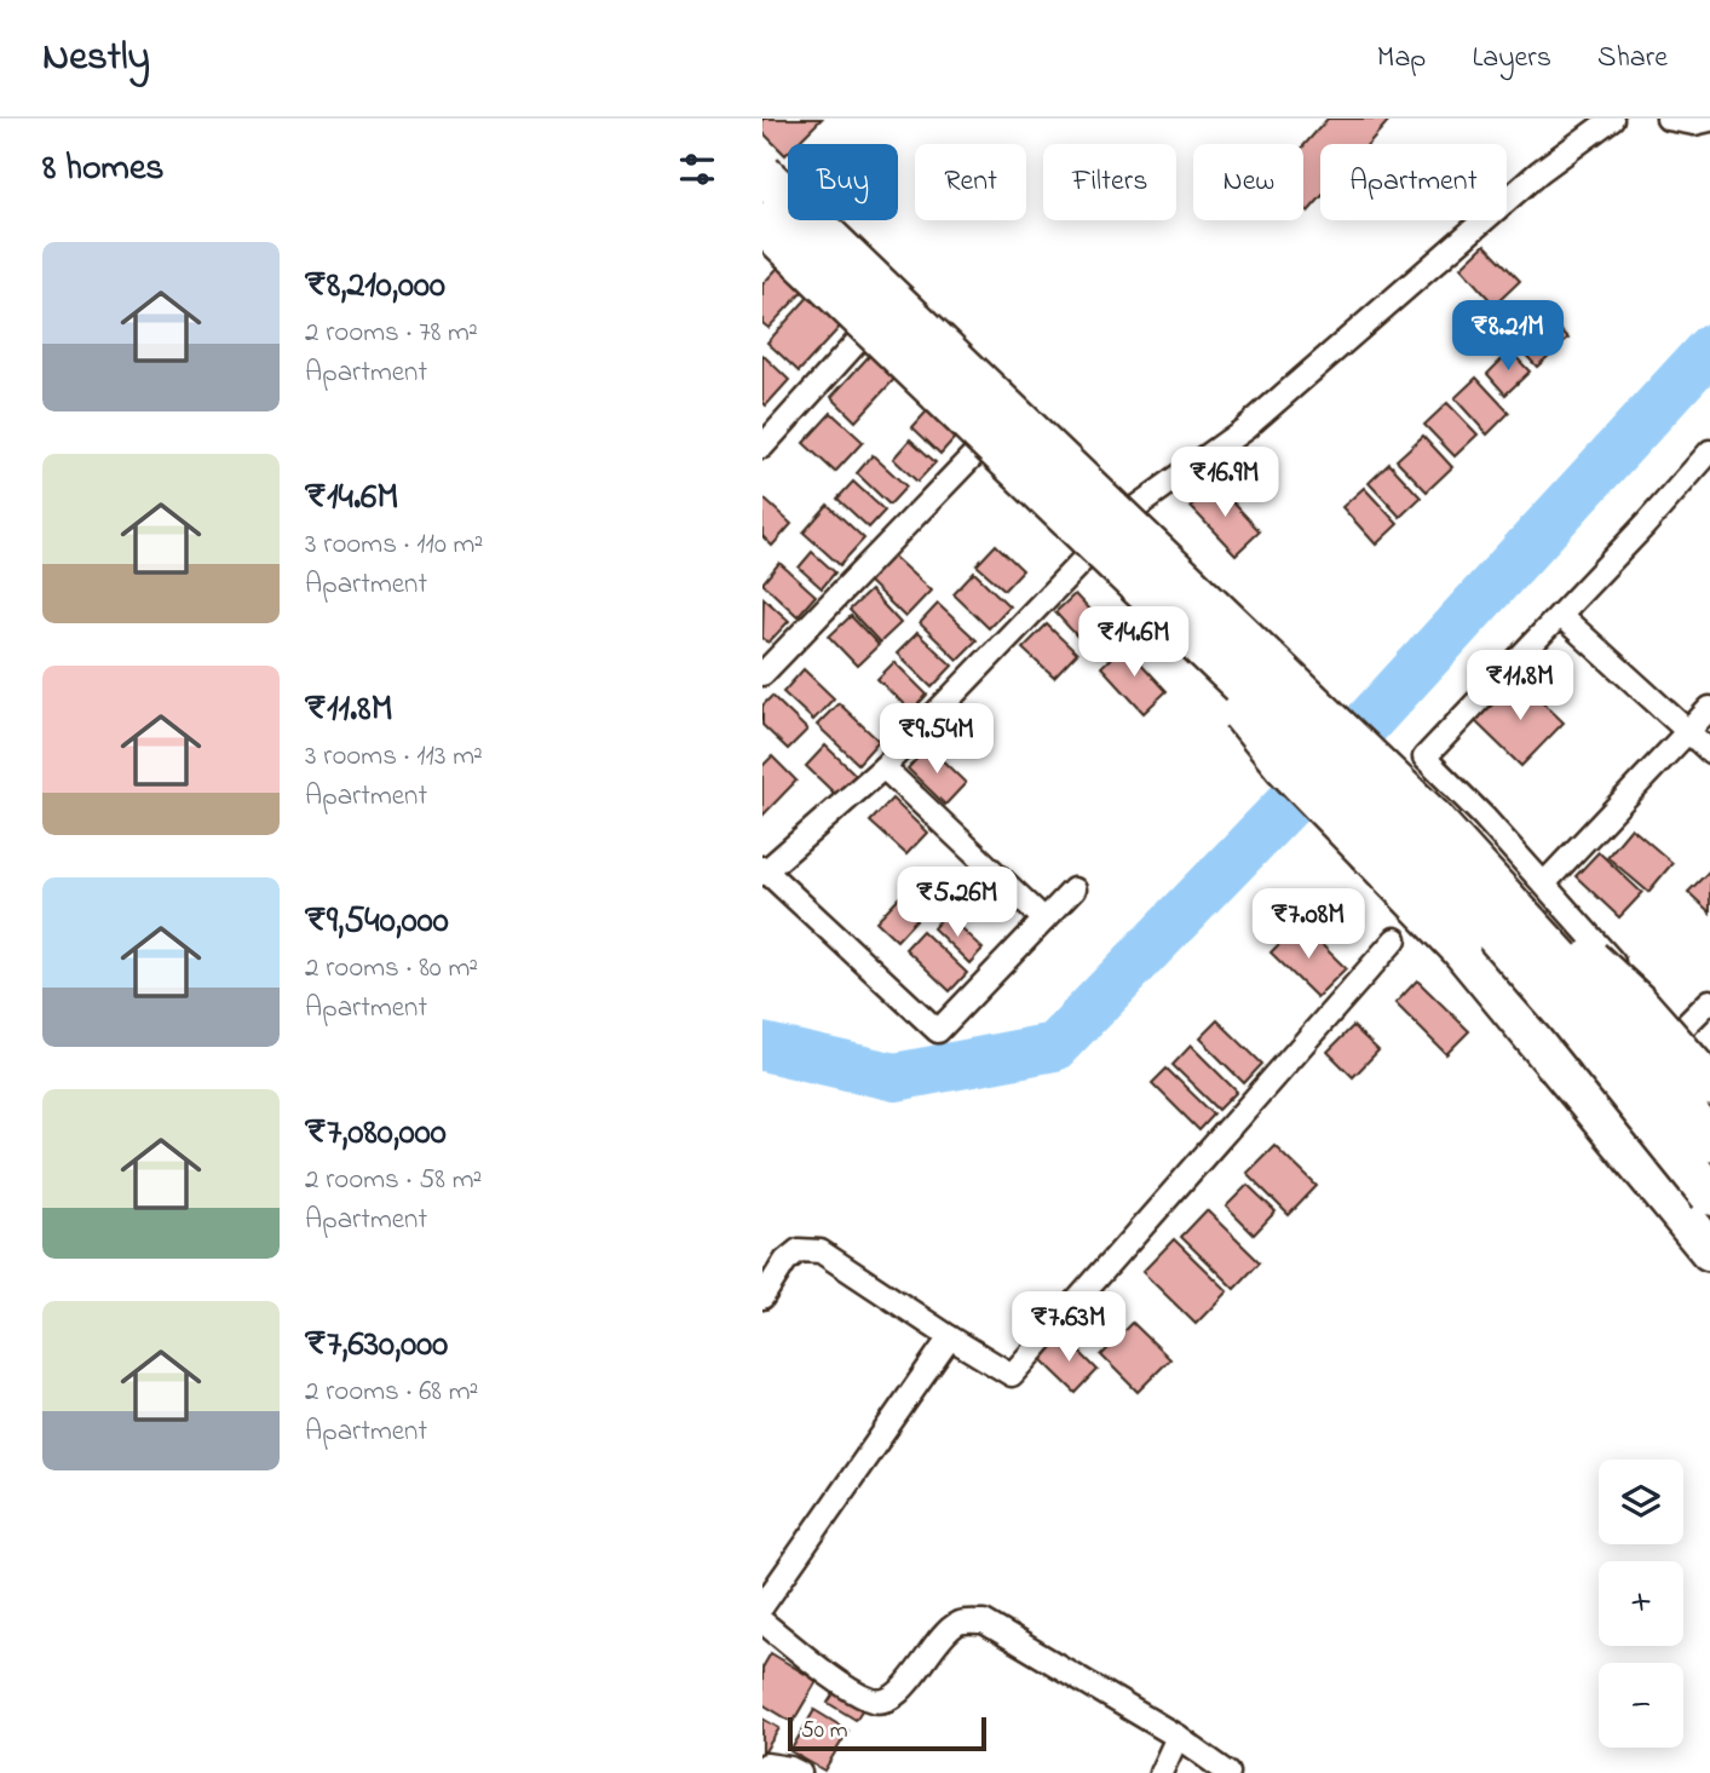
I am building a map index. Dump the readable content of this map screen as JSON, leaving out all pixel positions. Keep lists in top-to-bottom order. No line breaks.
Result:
{"scale_bar":"50 m","page":{"header":"Nestly","nav":["Map","Layers","Share"],"heading":"8 homes","chip":["Buy","Rent","Filters","New","Apartment"],"list":[{"name":"₹8,210,000","note":"2 rooms · 78 m² · Apartment"},{"name":"₹14.6M","note":"3 rooms · 110 m² · Apartment"},{"name":"₹11.8M","note":"3 rooms · 113 m² · Apartment"},{"name":"₹9,540,000","note":"2 rooms · 80 m² · Apartment"},{"name":"₹7,080,000","note":"2 rooms · 58 m² · Apartment"},{"name":"₹7,630,000","note":"2 rooms · 68 m² · Apartment"}],"price":["₹8.21M","₹16.9M","₹14.6M","₹11.8M","₹9.54M","₹5.26M","₹7.08M","₹7.63M"],"map_buttons":["+","−"],"scale":"50 m"}}
